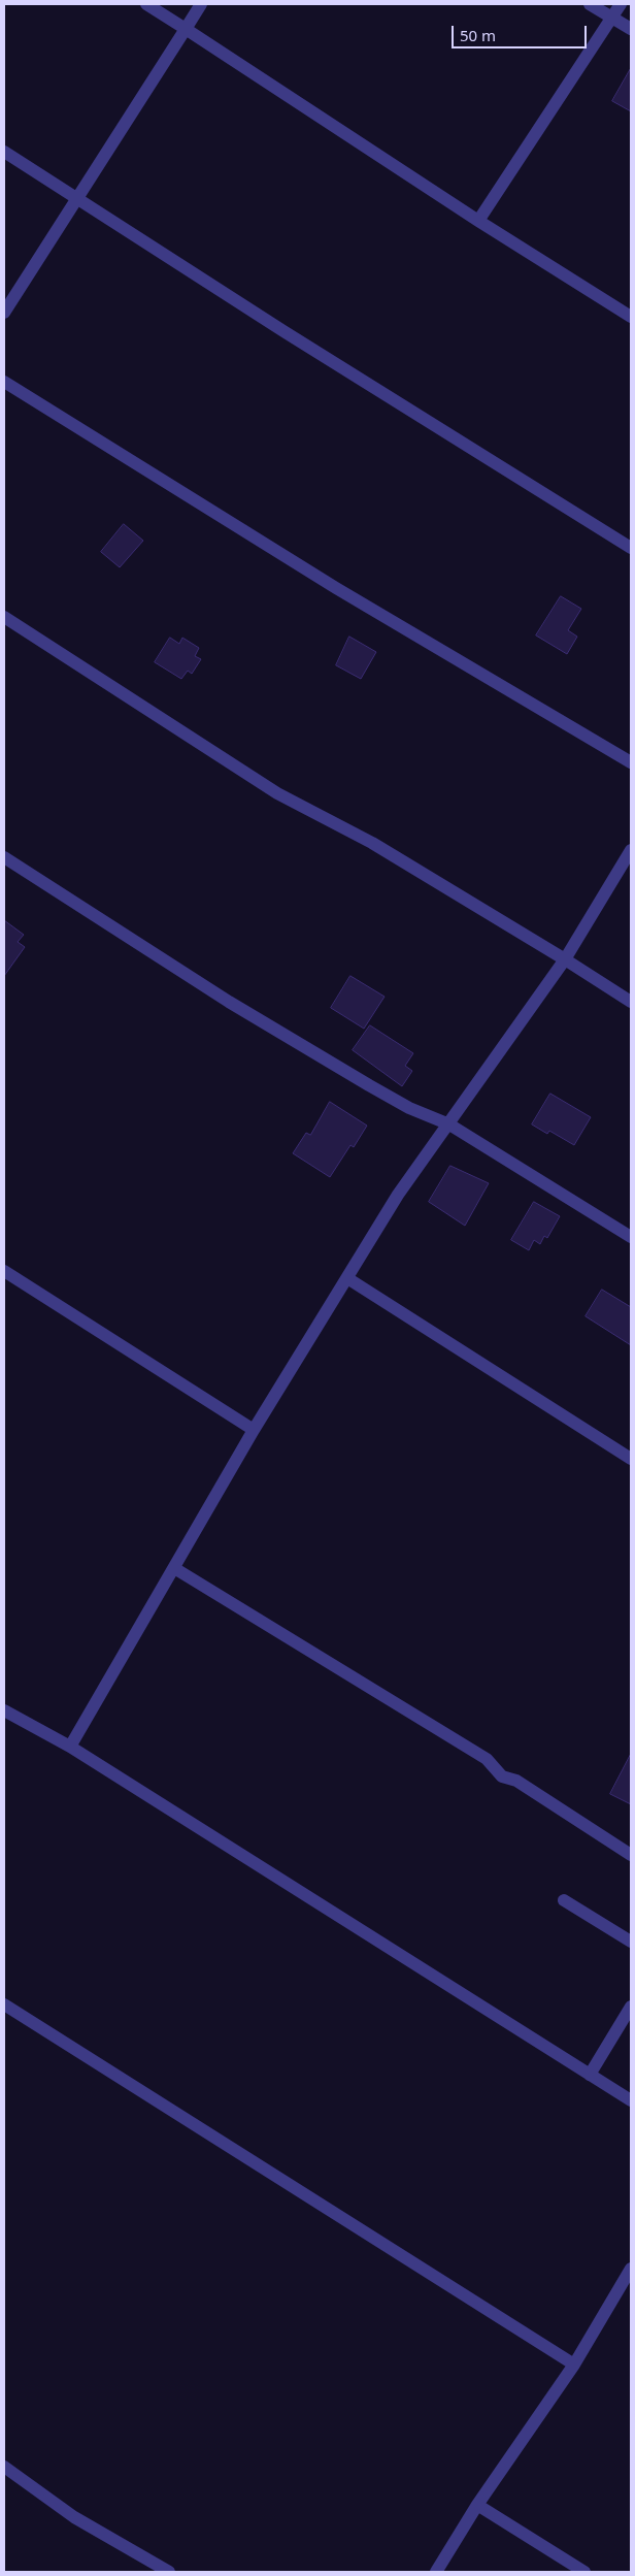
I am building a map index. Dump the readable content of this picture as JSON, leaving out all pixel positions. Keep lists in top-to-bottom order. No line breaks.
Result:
{"scale_bar":"50 m"}
